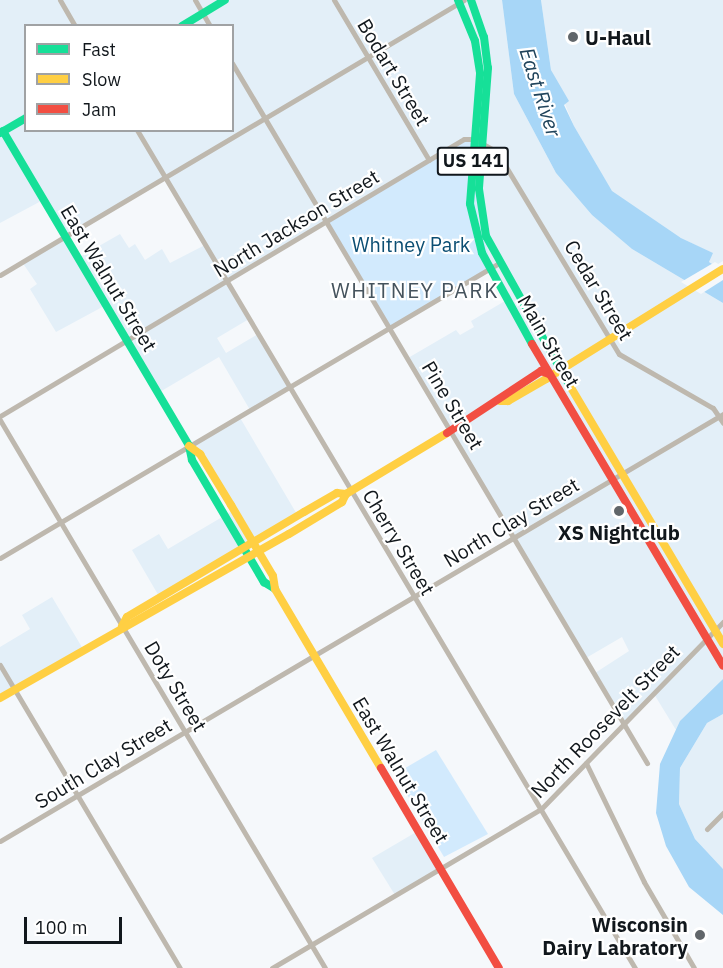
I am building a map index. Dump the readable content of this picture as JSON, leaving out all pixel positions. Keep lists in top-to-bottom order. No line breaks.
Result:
{"streets":{"main road":["US 141","East Walnut Street","Main Street"],"street":["Bodart Street","North Jackson Street","Cedar Street","Pine Street","North Clay Street","Cherry Street","Doty Street","North Roosevelt Street","South Clay Street"]},"crossings":[["Bodart Street","North Jackson Street"],["North Jackson Street","East Walnut Street"],["North Jackson Street","Cedar Street"],["North Jackson Street","Main Street"],["North Jackson Street","Pine Street"],["North Jackson Street","Cherry Street"],["North Jackson Street","Doty Street"],["East Walnut Street","North Clay Street"],["East Walnut Street","North Roosevelt Street"],["East Walnut Street","South Clay Street"],["Cedar Street","Main Street"],["Cedar Street","North Clay Street"],["Main Street","North Clay Street"],["Main Street","North Roosevelt Street"],["Pine Street","North Clay Street"],["Pine Street","North Roosevelt Street"],["North Clay Street","Cherry Street"],["North Clay Street","South Clay Street"],["Cherry Street","North Roosevelt Street"],["Doty Street","North Roosevelt Street"],["Doty Street","South Clay Street"]],"districts":["WHITNEY PARK"],"water":["East River"],"parks":["Whitney Park"],"places":["U-Haul","XS Nightclub","Wisconsin Dairy Labratory"],"legend":["Fast","Slow","Jam"],"scale_bar":"100 m"}
